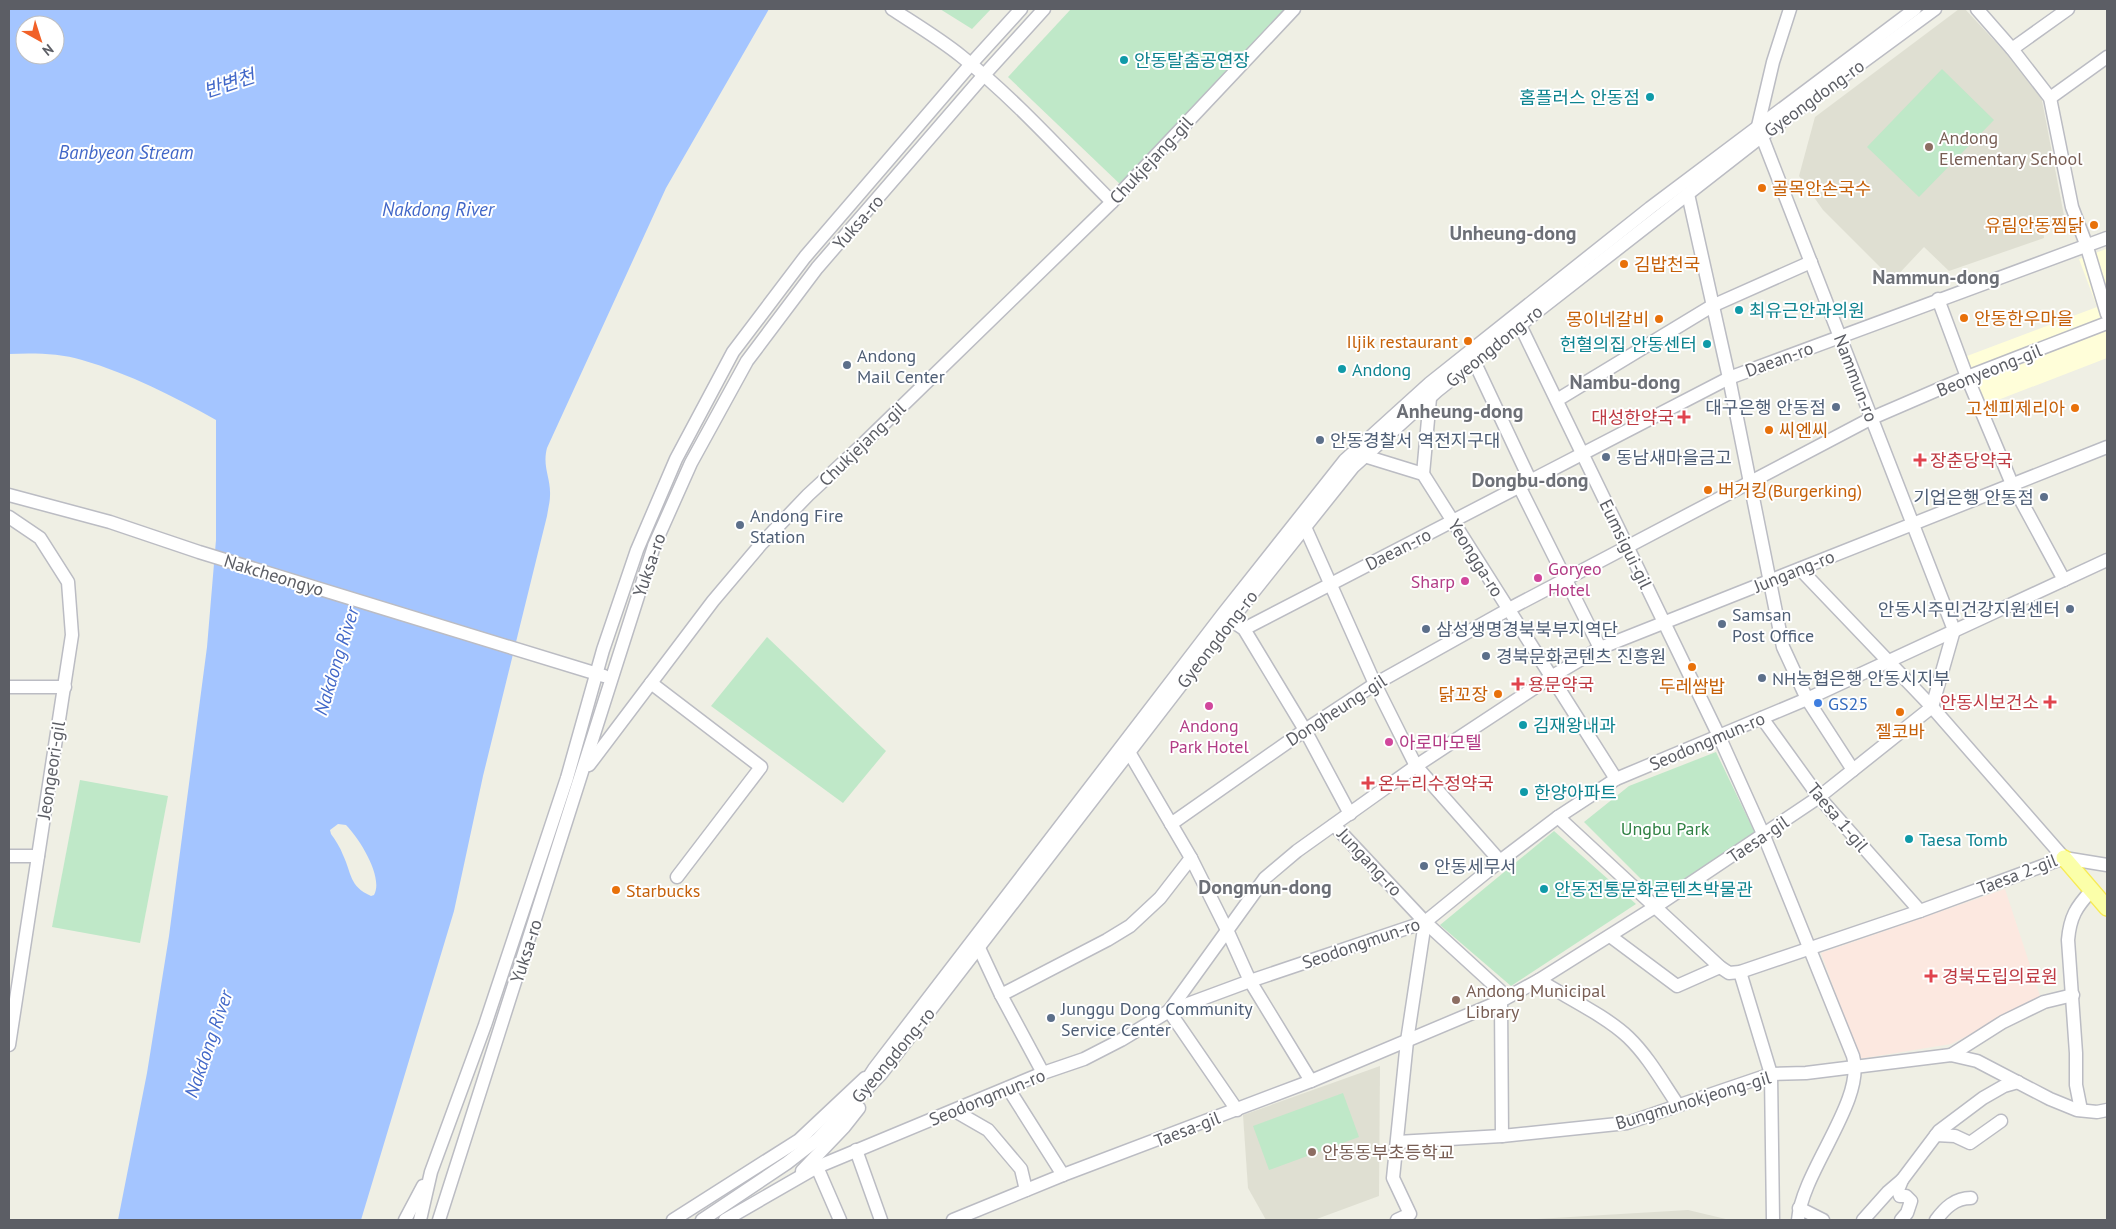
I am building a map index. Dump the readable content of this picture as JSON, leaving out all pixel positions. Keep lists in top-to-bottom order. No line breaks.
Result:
{"streets":{"street":["Gyeongdong-ro","Chukjejang-gil","Yuksa-ro","Daean-ro","Beonyeong-gil","Nammun-ro","Eumsigui-gil","Yeongga-ro","Jungang-ro","Nakcheongyo","Dongheung-gil","Seodongmun-ro","Jeongeori-gil","Taesa 1-gil","Taesa-gil","Taesa 2-gil","Bungmunokjeong-gil"]},"crossings":[["Gyeongdong-ro","Nammun-ro"],["Gyeongdong-ro","Eumsigui-gil"],["Chukjejang-gil","Yuksa-ro"],["Yuksa-ro","Nakcheongyo"],["Daean-ro","Nammun-ro"],["Daean-ro","Eumsigui-gil"],["Daean-ro","Yeongga-ro"],["Beonyeong-gil","Nammun-ro"],["Beonyeong-gil","Dongheung-gil"],["Nammun-ro","Jungang-ro"],["Nammun-ro","Seodongmun-ro"],["Eumsigui-gil","Jungang-ro"],["Eumsigui-gil","Dongheung-gil"],["Eumsigui-gil","Seodongmun-ro"],["Eumsigui-gil","Taesa-gil"],["Eumsigui-gil","Taesa 2-gil"],["Yeongga-ro","Jungang-ro"],["Yeongga-ro","Dongheung-gil"],["Yeongga-ro","Seodongmun-ro"],["Jungang-ro","Seodongmun-ro"],["Jungang-ro","Taesa-gil"],["Jungang-ro","Taesa 2-gil"],["Seodongmun-ro","Taesa 1-gil"],["Seodongmun-ro","Taesa 2-gil"],["Taesa 1-gil","Taesa-gil"],["Taesa 1-gil","Taesa 2-gil"],["Taesa-gil","Taesa 2-gil"]],"districts":["Unheung-dong","Nammun-dong","Nambu-dong","Anheung-dong","Dongbu-dong","Dongmun-dong"],"water":["반변천","Banbyeon Stream","Nakdong River"],"parks":["Ungbu Park"],"places":{"other":["안동탈춤공연장","홈플러스 안동점","Andong Elementary School","골목안손국수","유림안동찜닭","김밥천국","최유근안과의원","안동한우마을","몽이네갈비","Iljik restaurant","헌혈의집 안동센터","Andong Mail Center","Andong","대구은행 안동점","고센피제리아","씨엔씨","안동경찰서 역전지구대","동남새마을금고","버거킹(Burgerking)","기업은행 안동점","Andong Fire Station","Goryeo Hotel","Sharp","안동시주민건강지원센터","Samsan Post Office","삼성생명경북북부지역단","경북문화콘텐츠 진흥원","두레쌈밥","NH농협은행 안동시지부","닭꼬장","GS25","Andong Park Hotel","젤코바","김재왕내과","아로마모텔","한양아파트","Taesa Tomb","안동세무서","안동전통문화콘텐츠박물관","Starbucks","Andong Municipal Library","Junggu Dong Community Service Center","안동동부초등학교"],"health":["대성한약국","장춘당약국","용문약국","안동시보건소","온누리수정약국","경북도립의료원"]},"north":"bottom right"}
